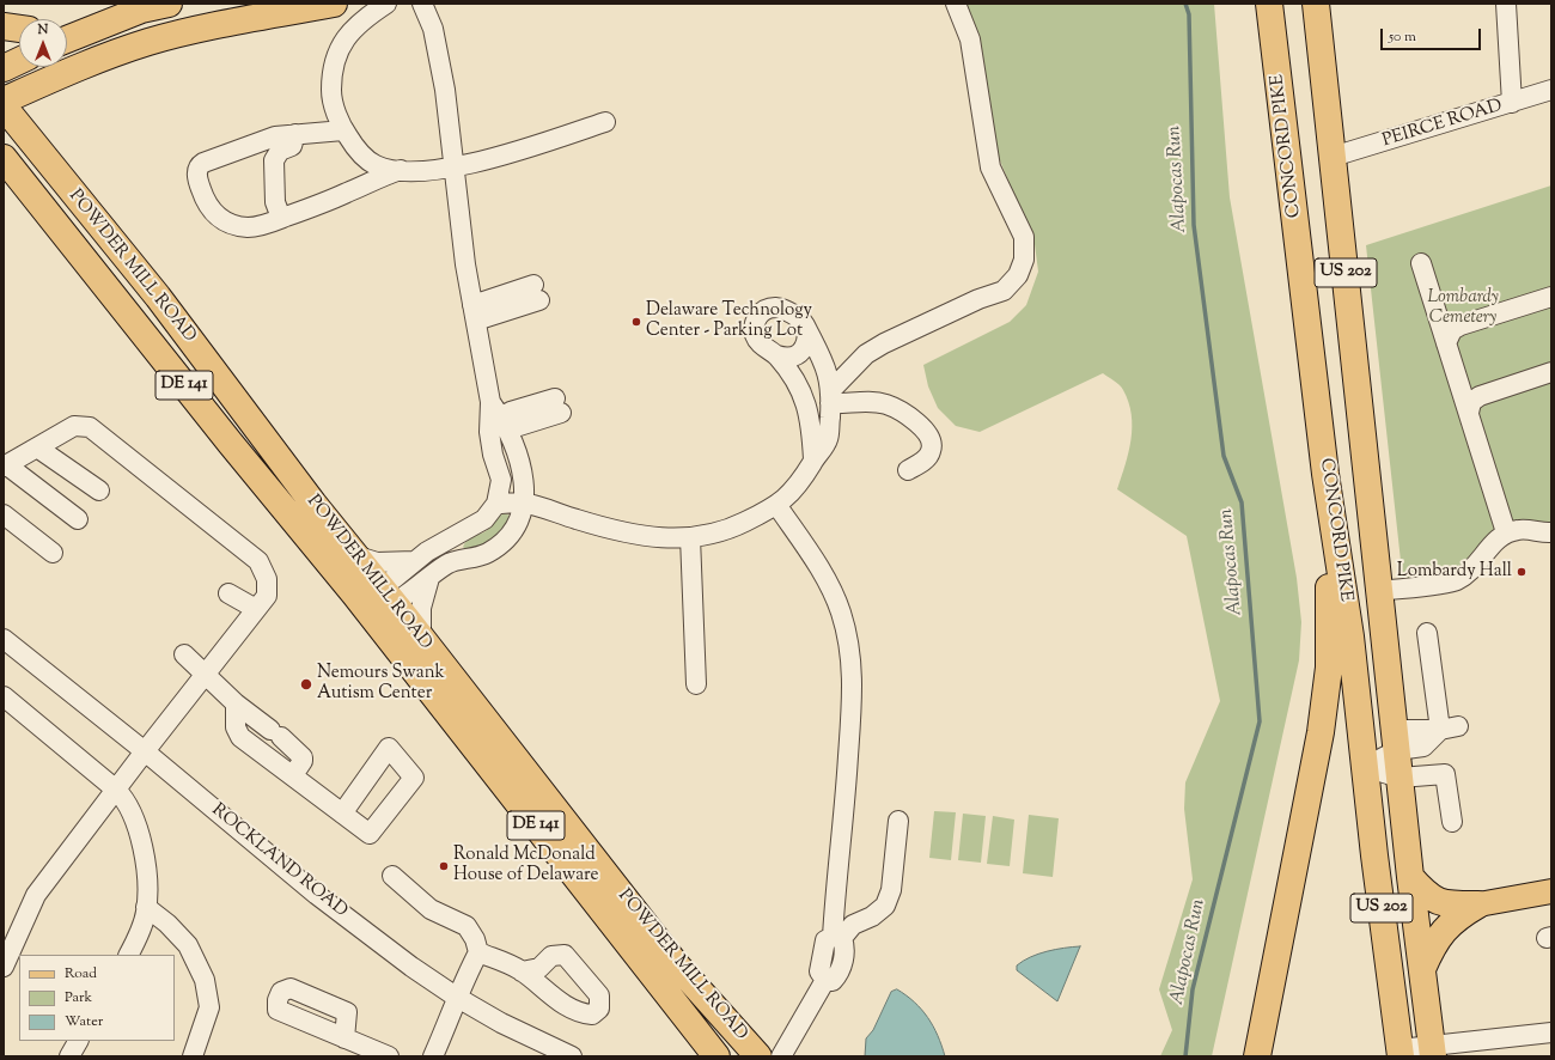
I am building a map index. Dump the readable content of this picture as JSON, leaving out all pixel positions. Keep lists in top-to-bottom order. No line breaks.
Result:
{"streets":{"highway":["CONCORD PIKE","POWDER MILL ROAD","US 202","DE 141"],"street":["PEIRCE ROAD","ROCKLAND ROAD"]},"crossings":[["PEIRCE ROAD","CONCORD PIKE"]],"water":["Alapocas Run"],"parks":["Lombardy Cemetery"],"places":["Delaware Technology Center - Parking Lot","Lombardy Hall","Nemours Swank Autism Center","Ronald McDonald House of Delaware"],"legend":["Road","Park","Water"],"scale_bar":"50 m","north":"top"}
